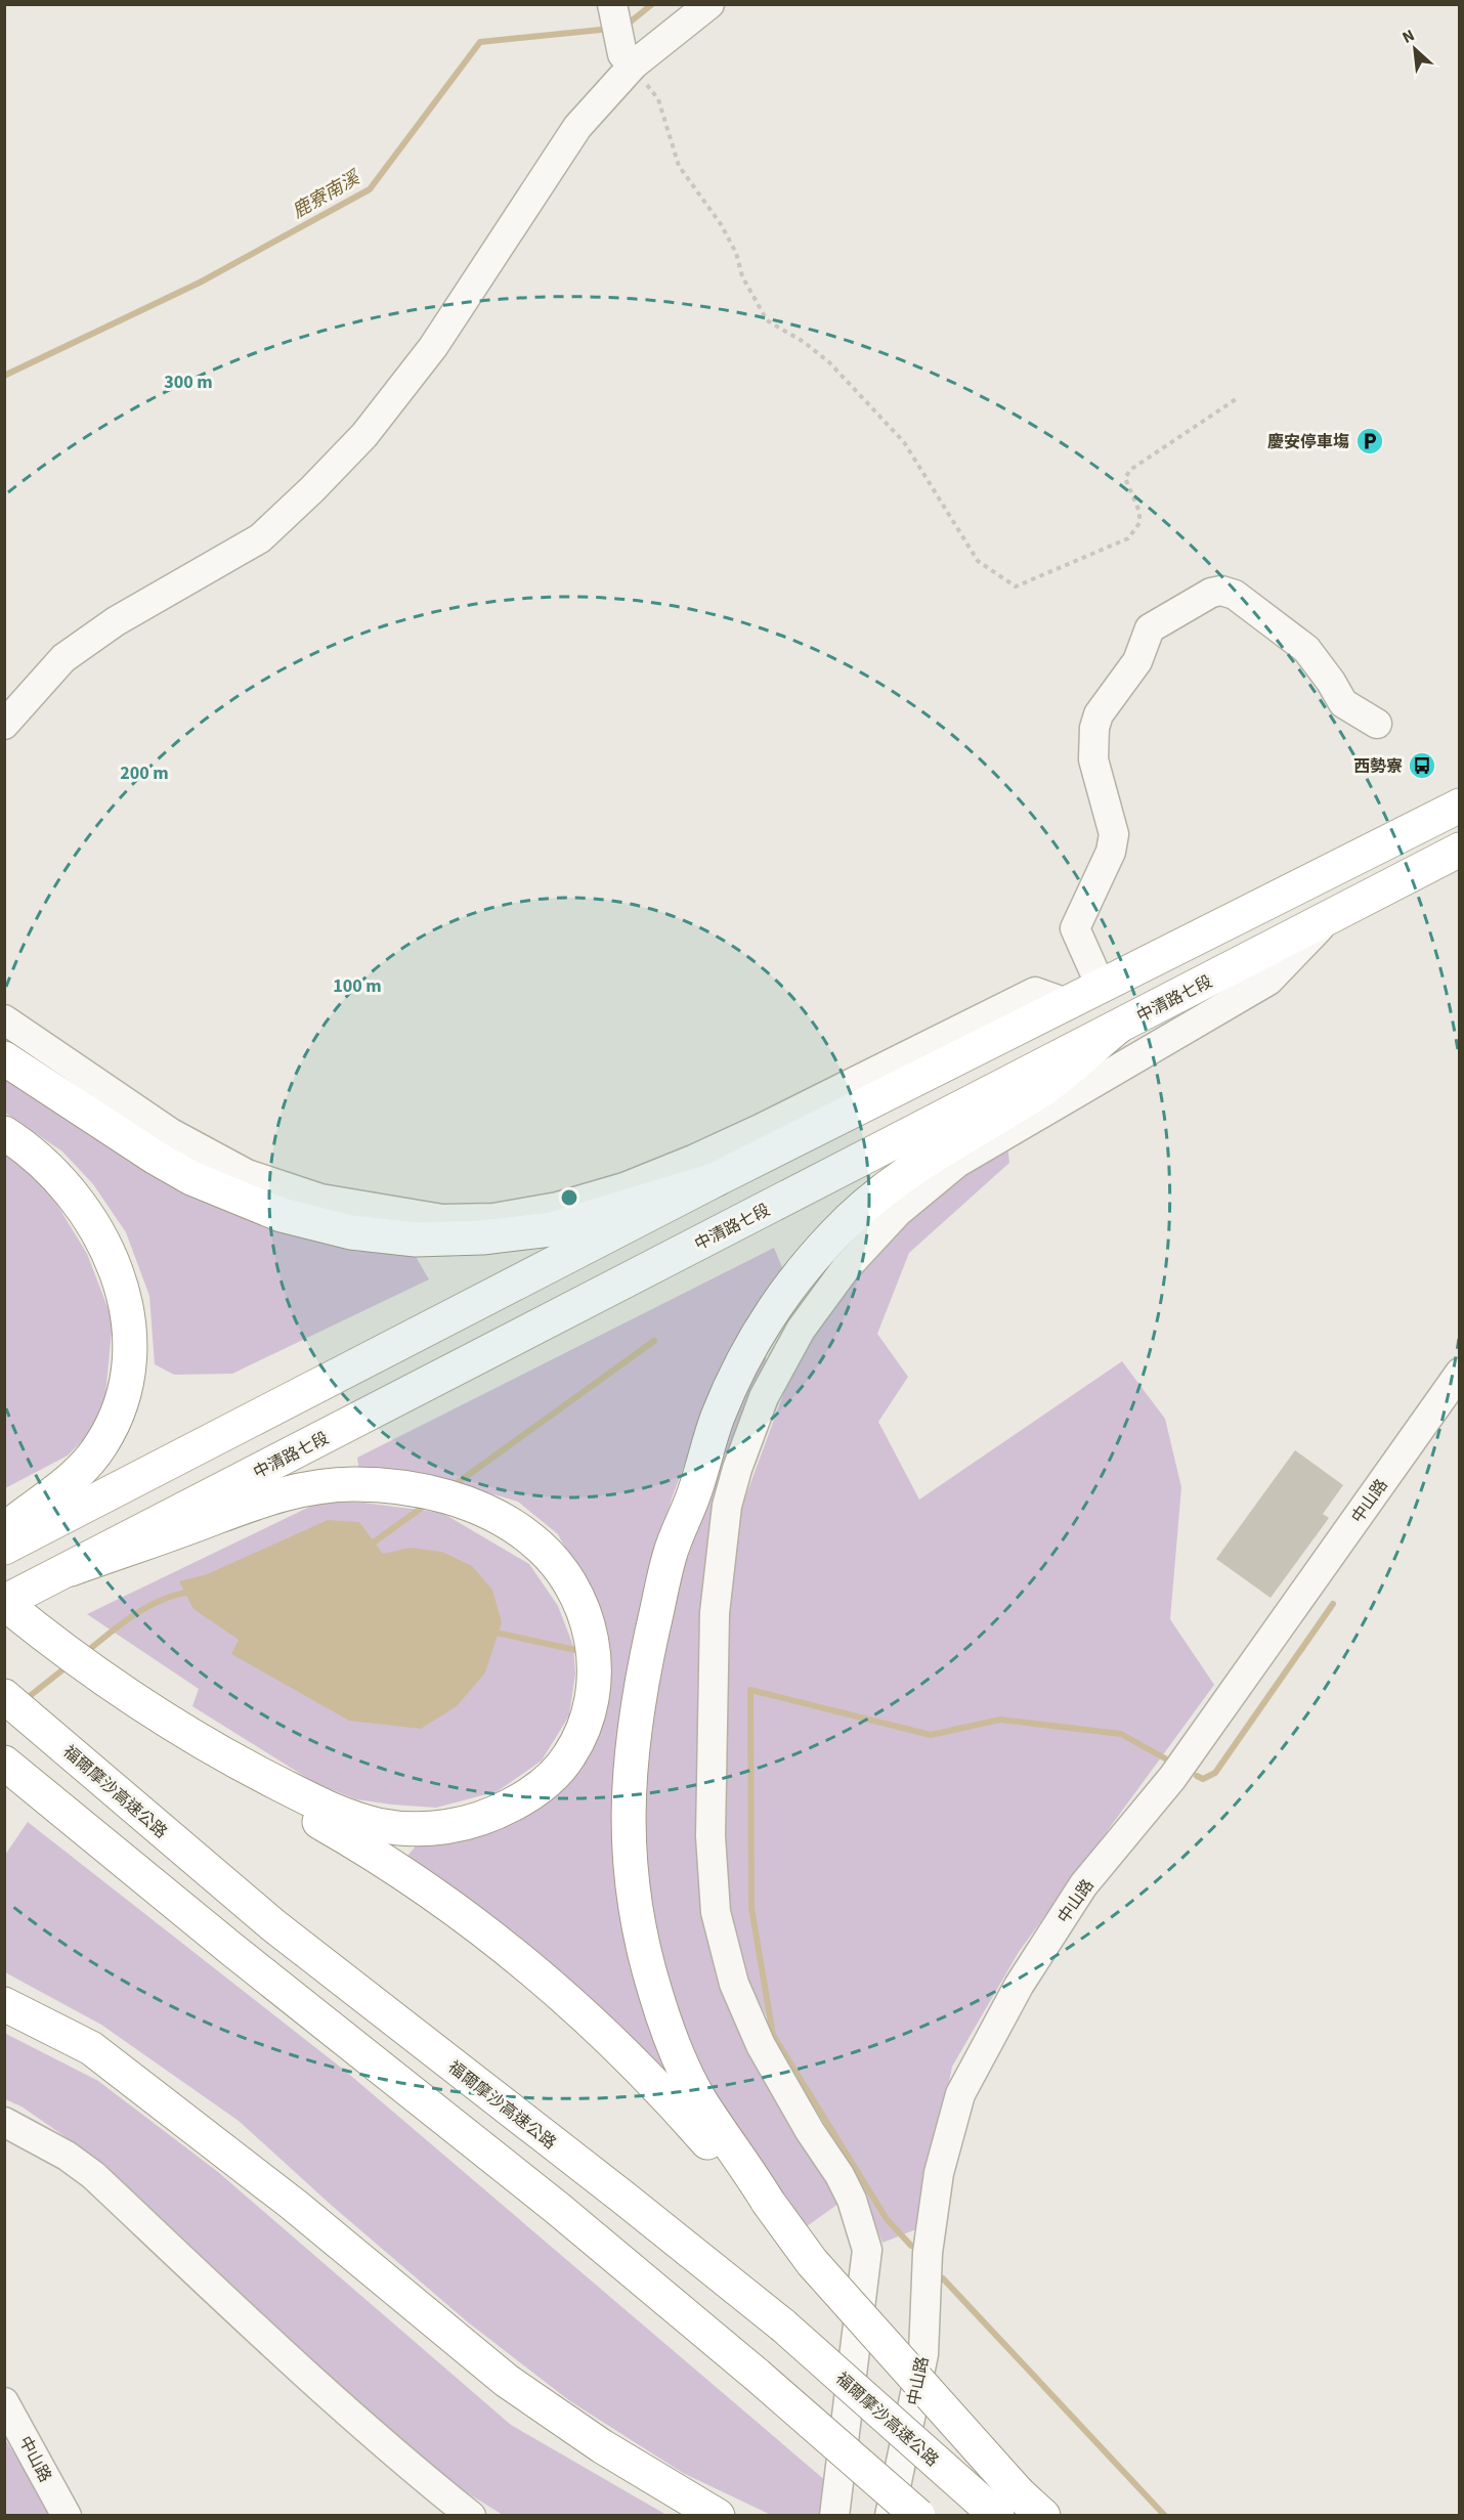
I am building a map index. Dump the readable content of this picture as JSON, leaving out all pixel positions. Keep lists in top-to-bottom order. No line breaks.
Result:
{"streets":{"main road":["中清路七段","福爾摩沙高速公路"],"street":["中山路"]},"water":["鹿寮南溪"],"places":{"parking":["慶安停車塲"],"bus stop":["西勢寮"]},"north":"top left","rings":["300 m","200 m","100 m"]}
